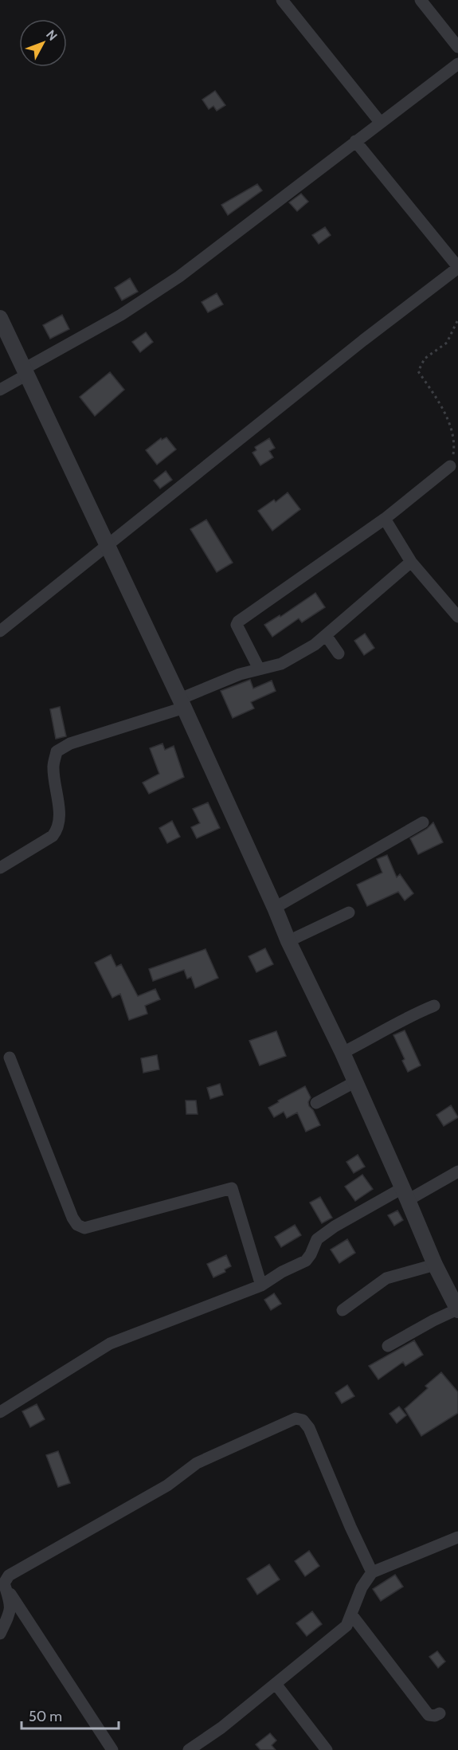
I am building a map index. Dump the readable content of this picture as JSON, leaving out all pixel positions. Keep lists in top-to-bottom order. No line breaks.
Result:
{"scale_bar":"50 m","north":"top right"}
